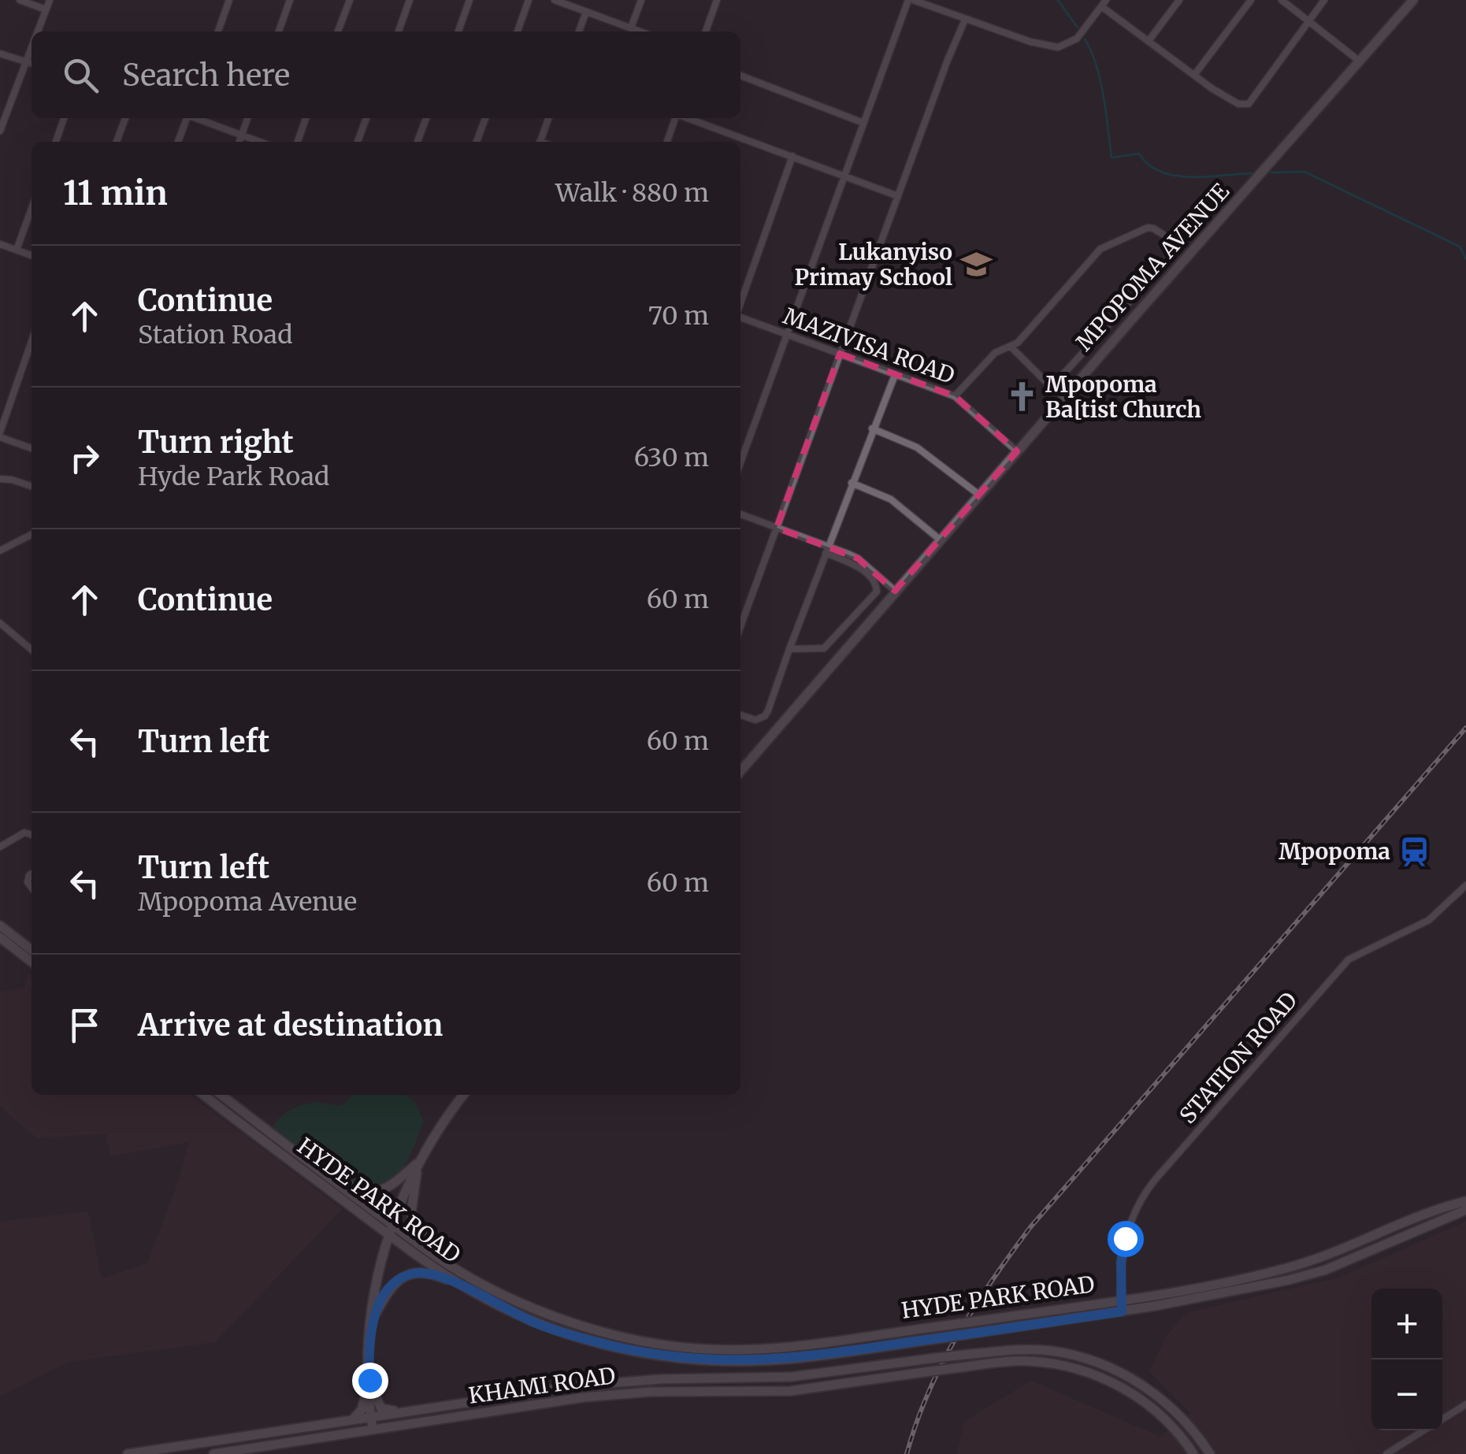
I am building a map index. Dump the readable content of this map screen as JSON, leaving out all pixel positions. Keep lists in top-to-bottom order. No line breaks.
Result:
{"streets":{"street":["MPOPOMA AVENUE","MAZIVISA ROAD","STATION ROAD","HYDE PARK ROAD","KHAMI ROAD"]},"crossings":[["MPOPOMA AVENUE","MAZIVISA ROAD"],["STATION ROAD","HYDE PARK ROAD"]],"places":{"school or university":["Lukanyiso Primay School"],"church":["Mpopoma Ba[tist Church"],"station":["Mpopoma"]},"page":{"search":"Search here","heading":["11 min","Walk · 880 m"],"list":[["Continue","Station Road","70 m"],["Turn right","Hyde Park Road","630 m"],["Continue","60 m"],["Turn left","60 m"],["Turn left","Mpopoma Avenue","60 m"],"Arrive at destination"],"map_buttons":["+","−"]}}
